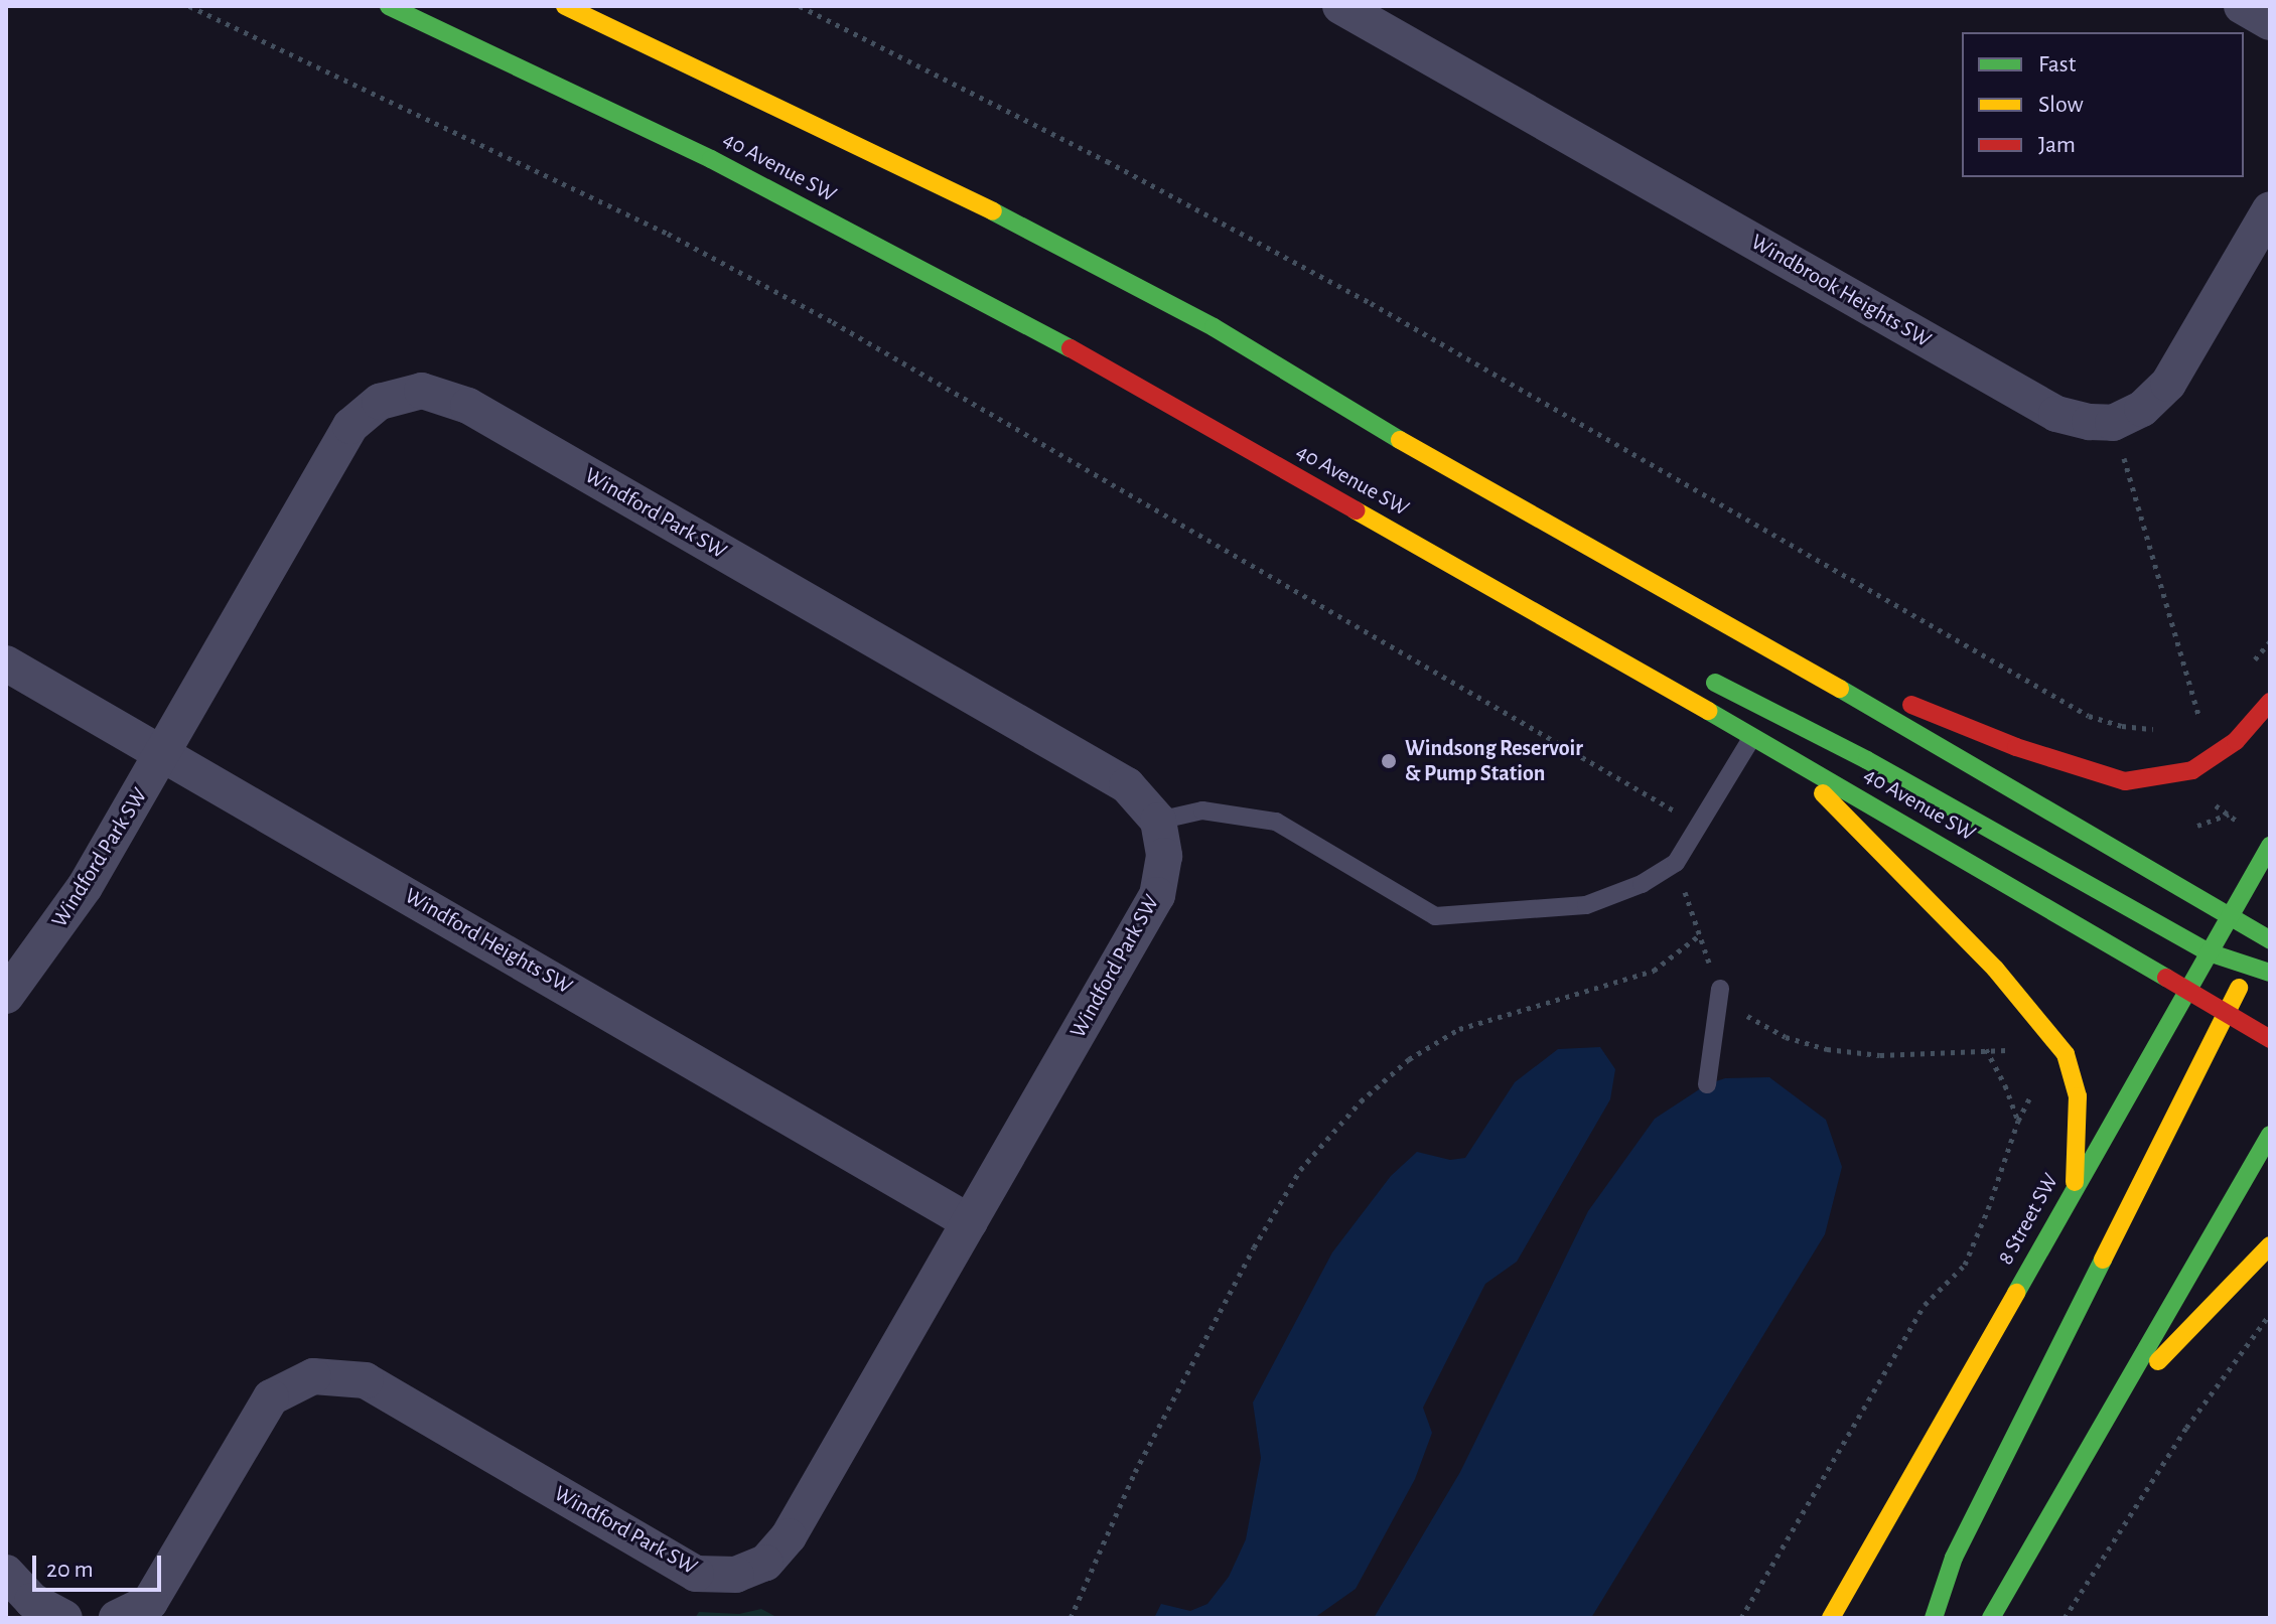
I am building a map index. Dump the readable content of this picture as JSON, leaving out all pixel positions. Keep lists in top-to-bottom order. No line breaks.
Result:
{"streets":{"main road":["40 Avenue SW","8 Street SW"],"street":["Windbrook Heights SW","Windford Park SW","Windford Heights SW"]},"crossings":[["40 Avenue SW","8 Street SW"],["Windford Park SW","Windford Heights SW"]],"places":["Windsong Reservoir & Pump Station"],"legend":["Fast","Slow","Jam"],"scale_bar":"20 m"}
